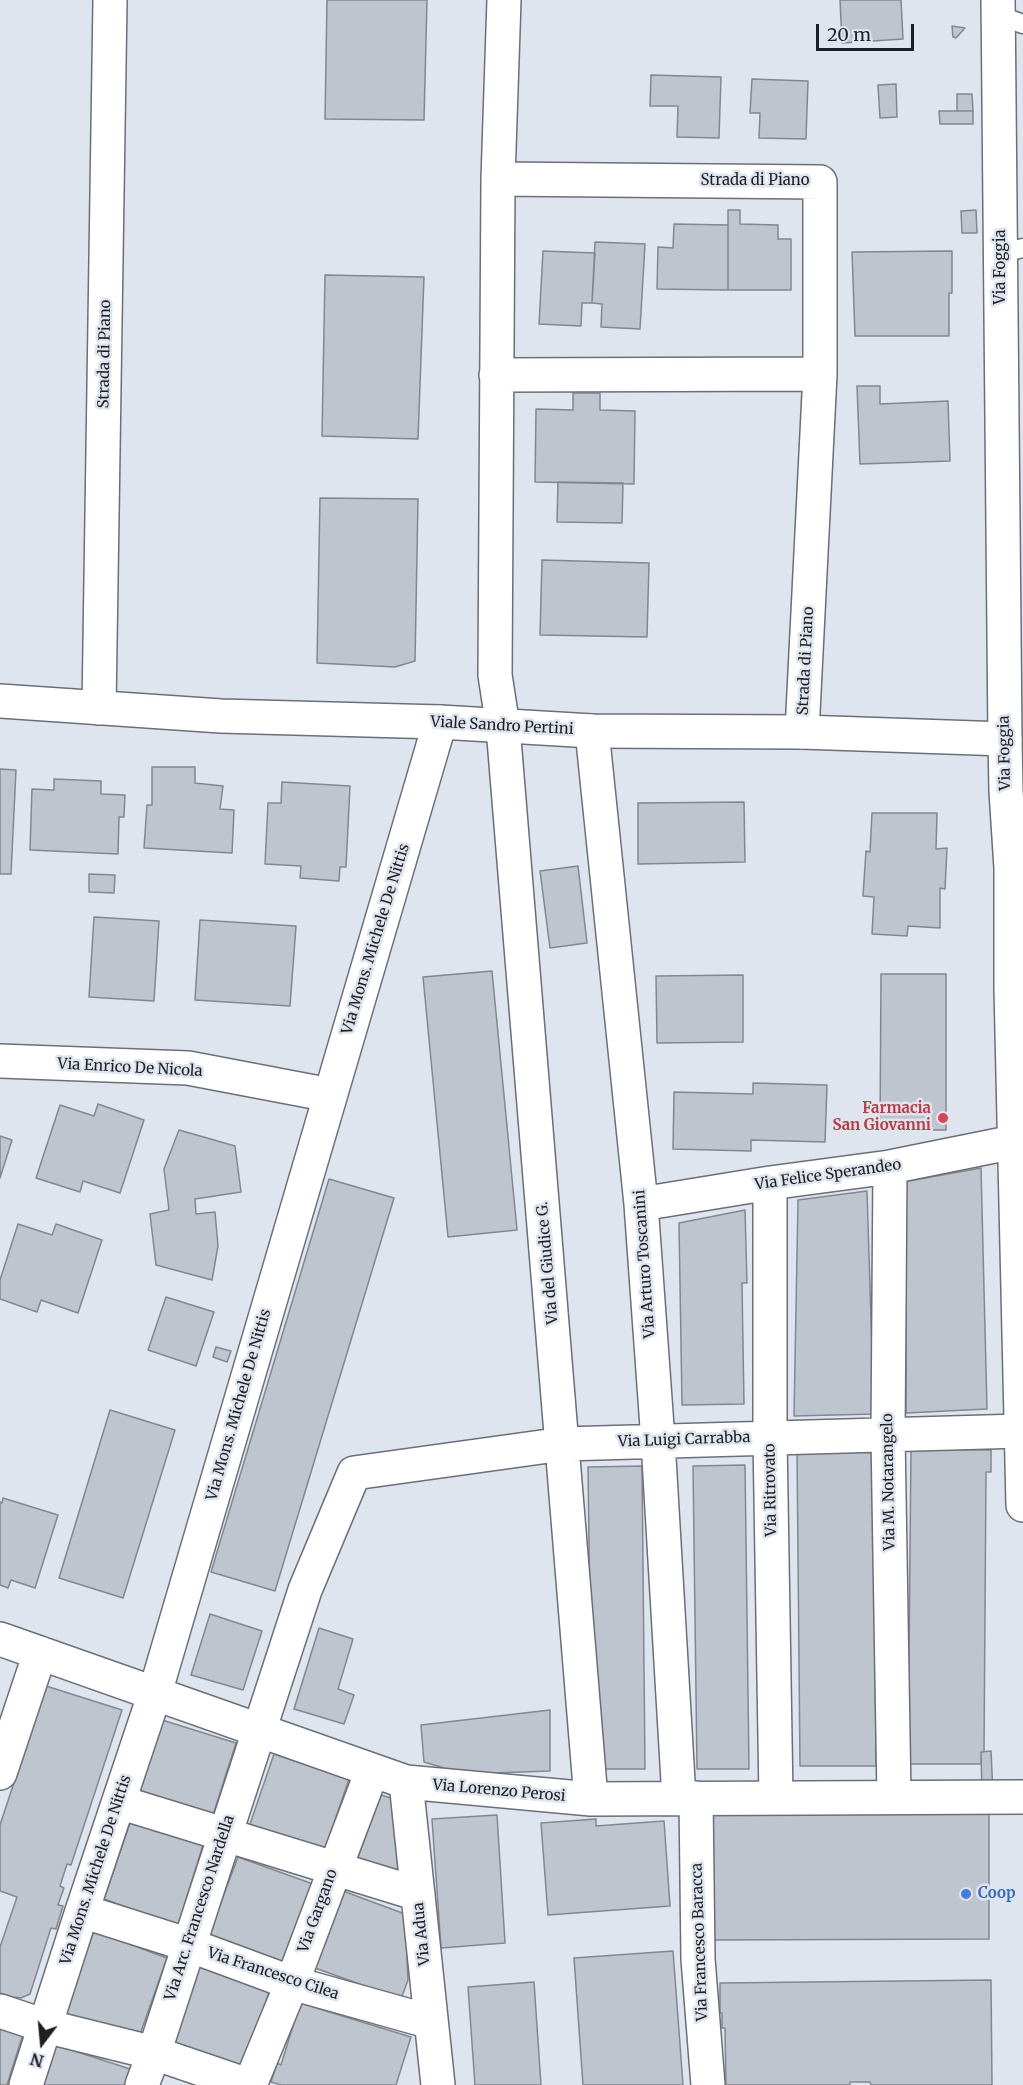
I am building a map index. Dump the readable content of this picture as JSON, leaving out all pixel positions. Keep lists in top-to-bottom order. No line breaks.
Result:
{"streets":{"street":["Strada di Piano","Via Foggia","Viale Sandro Pertini","Via Mons. Michele De Nittis","Via Enrico De Nicola","Via Felice Sperandeo","Via del Giudice G.","Via Arturo Toscanini","Via Luigi Carrabba","Via M. Notarangelo","Via Ritrovato","Via Lorenzo Perosi","Via Arc. Francesco Nardella","Via Gargano","Via Adua","Via Francesco Baracca","Via Francesco Cilea"]},"crossings":[["Strada di Piano","Viale Sandro Pertini"],["Via Foggia","Viale Sandro Pertini"],["Via Foggia","Via Felice Sperandeo"],["Via Foggia","Via Luigi Carrabba"],["Viale Sandro Pertini","Via Mons. Michele De Nittis"],["Viale Sandro Pertini","Via del Giudice G."],["Viale Sandro Pertini","Via Arturo Toscanini"],["Via Mons. Michele De Nittis","Via Enrico De Nicola"],["Via Mons. Michele De Nittis","Via Lorenzo Perosi"],["Via Mons. Michele De Nittis","Via Francesco Cilea"],["Via Felice Sperandeo","Via Arturo Toscanini"],["Via Felice Sperandeo","Via M. Notarangelo"],["Via Felice Sperandeo","Via Ritrovato"],["Via del Giudice G.","Via Luigi Carrabba"],["Via del Giudice G.","Via Lorenzo Perosi"],["Via Arturo Toscanini","Via Luigi Carrabba"],["Via Arturo Toscanini","Via Lorenzo Perosi"],["Via Arturo Toscanini","Via Francesco Baracca"],["Via Luigi Carrabba","Via M. Notarangelo"],["Via Luigi Carrabba","Via Ritrovato"],["Via Luigi Carrabba","Via Lorenzo Perosi"],["Via Luigi Carrabba","Via Arc. Francesco Nardella"],["Via M. Notarangelo","Via Lorenzo Perosi"],["Via Ritrovato","Via Lorenzo Perosi"],["Via Lorenzo Perosi","Via Arc. Francesco Nardella"],["Via Lorenzo Perosi","Via Gargano"],["Via Lorenzo Perosi","Via Adua"],["Via Lorenzo Perosi","Via Francesco Baracca"],["Via Arc. Francesco Nardella","Via Francesco Cilea"],["Via Gargano","Via Francesco Cilea"],["Via Adua","Via Francesco Cilea"]],"places":["Farmacia San Giovanni","Coop"],"scale_bar":"20 m","north":"bottom"}
